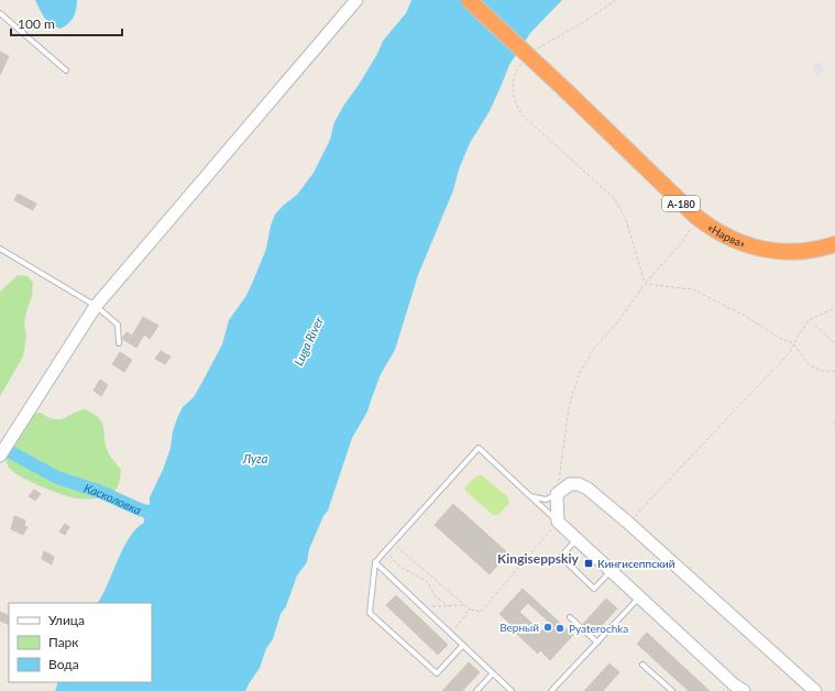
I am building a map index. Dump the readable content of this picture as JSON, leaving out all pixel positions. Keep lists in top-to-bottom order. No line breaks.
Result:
{"streets":{"highway":["А-180","«Нарва»"]},"districts":["Kingiseppskiy"],"water":["Luga River","Луга","Касколовка"],"places":{"transit":["Кингисеппский"],"other":["Верный","Pyaterochka"]},"legend":["Улица","Парк","Вода"],"scale_bar":"100 m"}
